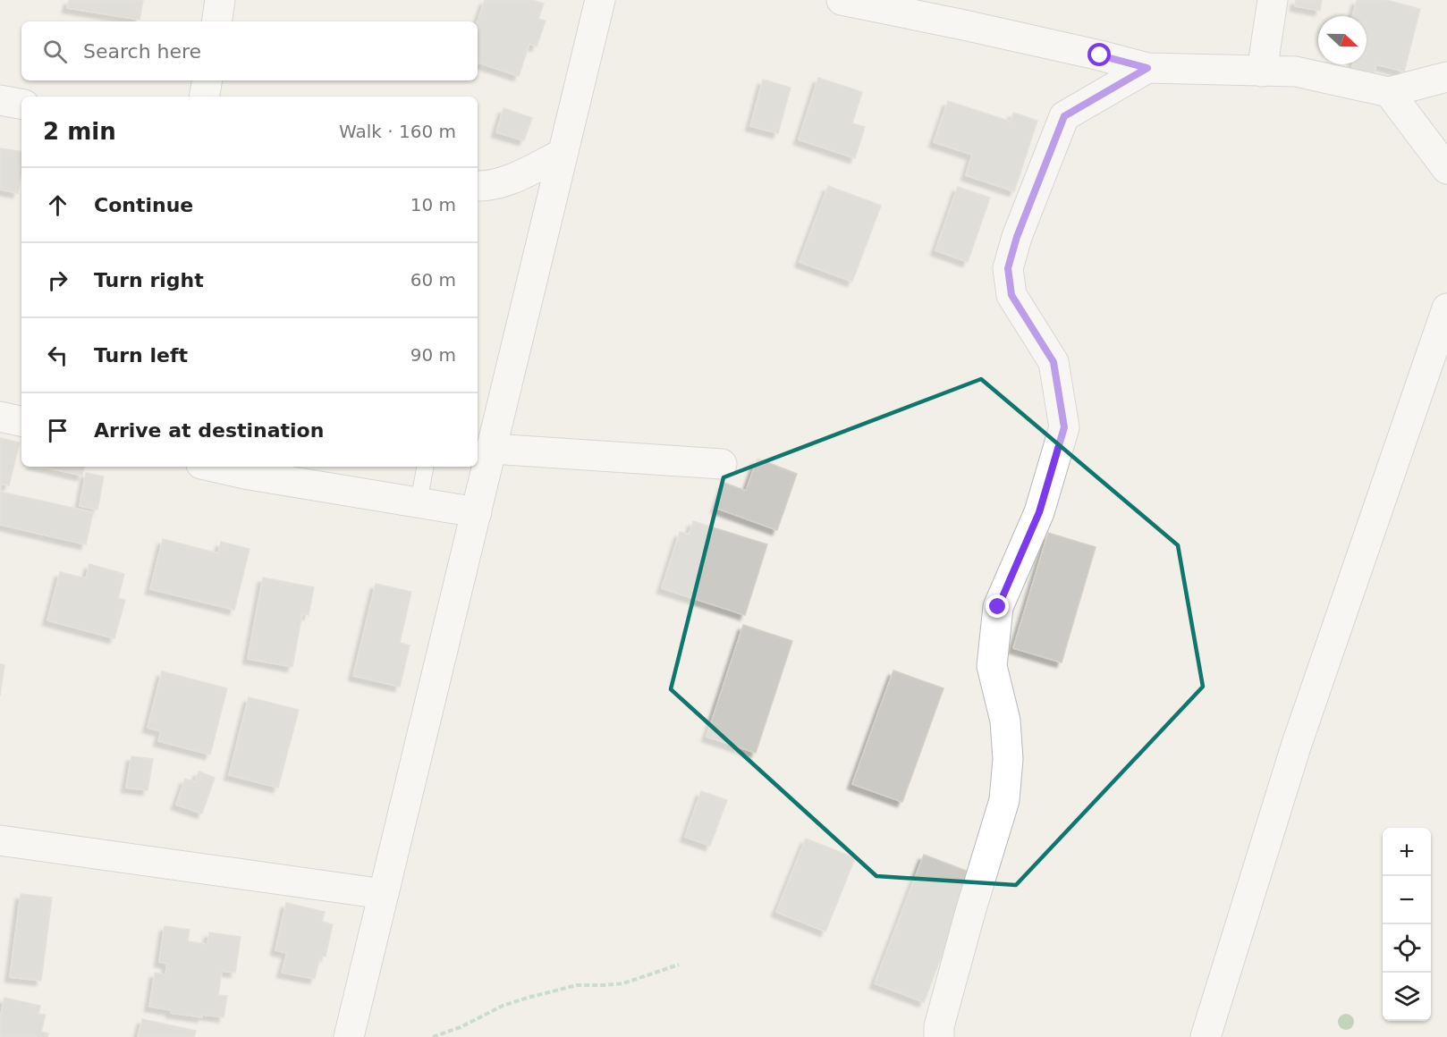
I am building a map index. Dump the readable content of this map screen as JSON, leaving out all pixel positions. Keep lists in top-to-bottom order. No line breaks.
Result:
{"north":"right","page":{"search":"Search here","heading":["2 min","Walk · 160 m"],"list":[["Continue","10 m"],["Turn right","60 m"],["Turn left","90 m"],"Arrive at destination"],"map_buttons":["+","−"]}}
